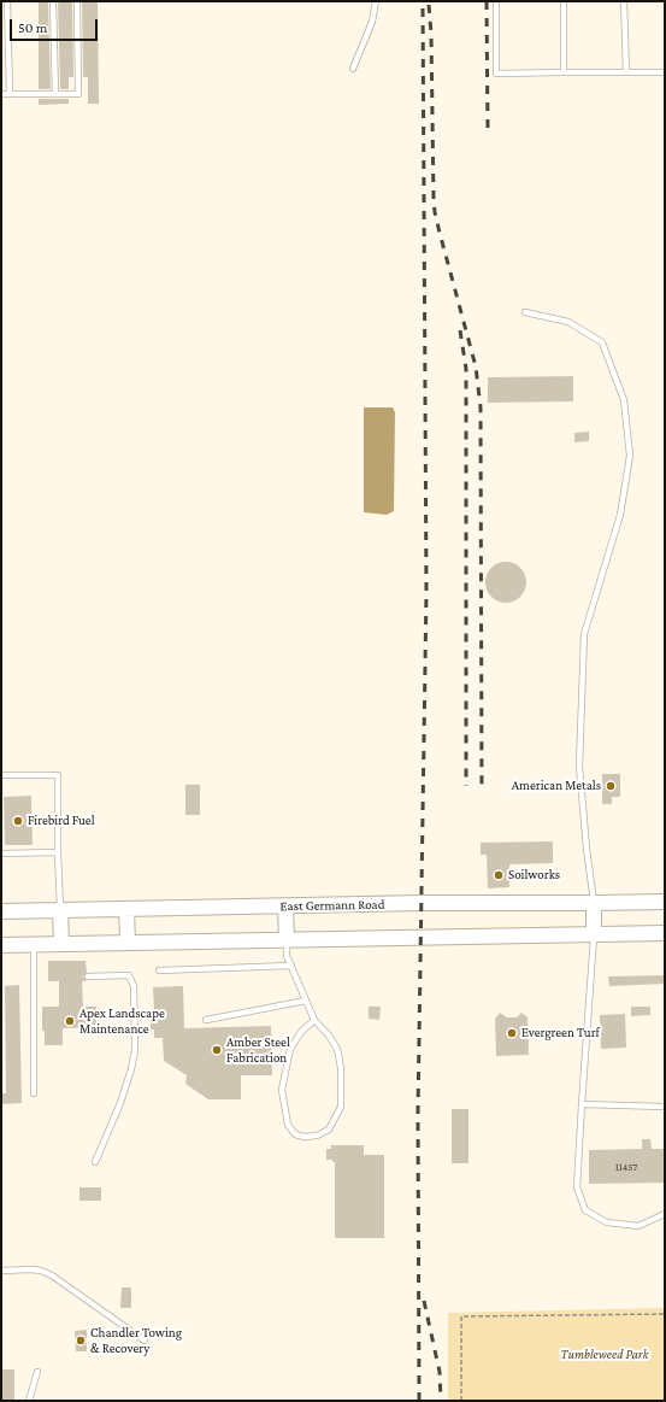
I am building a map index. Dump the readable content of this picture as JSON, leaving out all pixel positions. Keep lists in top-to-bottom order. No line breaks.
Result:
{"streets":{"main road":["East Germann Road"]},"parks":["Tumbleweed Park"],"places":["American Metals","Firebird Fuel","Soilworks","Apex Landscape Maintenance","Evergreen Turf","Amber Steel Fabrication","Chandler Towing & Recovery"],"house_numbers":["11457"],"scale_bar":"50 m"}
